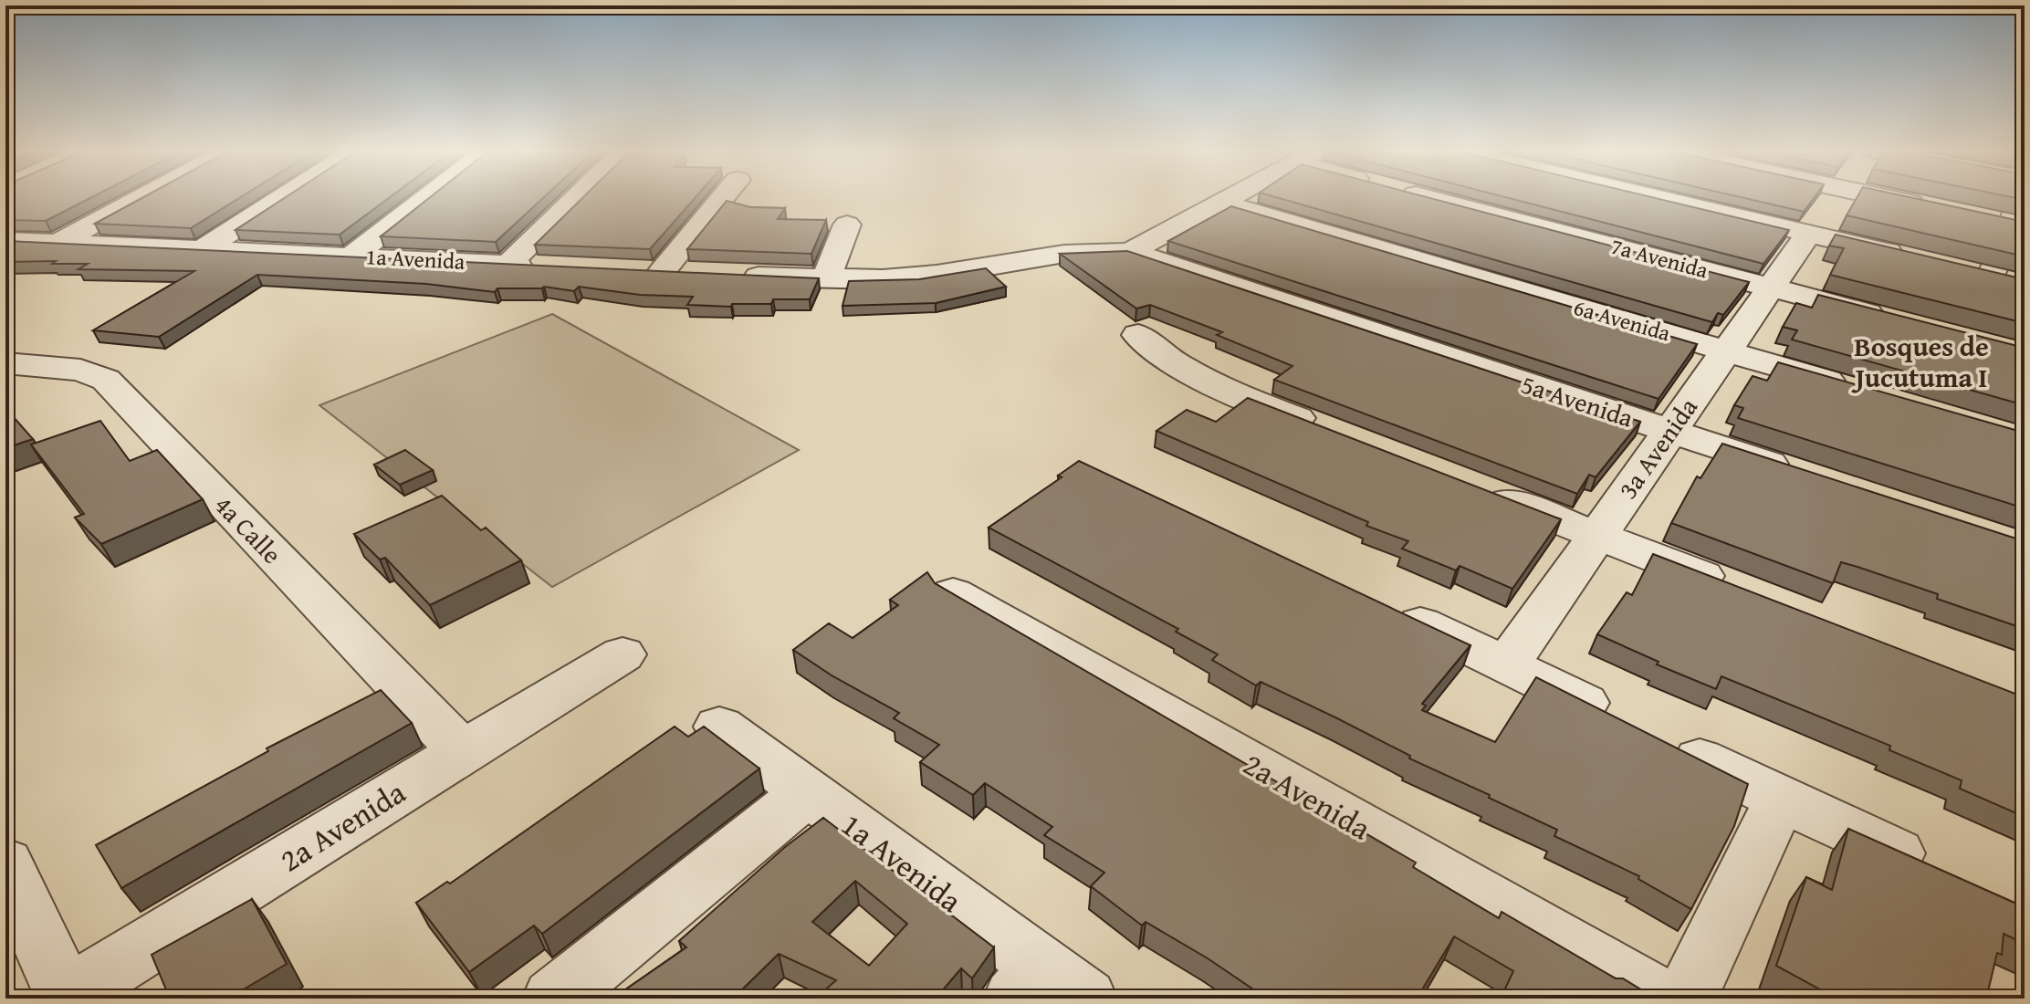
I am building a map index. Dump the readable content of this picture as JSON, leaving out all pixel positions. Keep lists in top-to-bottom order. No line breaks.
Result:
{"streets":{"street":["7a Avenida","1a Avenida","6a Avenida","5a Avenida","3a Avenida","4a Calle","2a Avenida"]},"crossings":[["7a Avenida","3a Avenida"],["6a Avenida","3a Avenida"],["5a Avenida","3a Avenida"],["4a Calle","2a Avenida"]],"districts":["Bosques de Jucutuma I"]}
